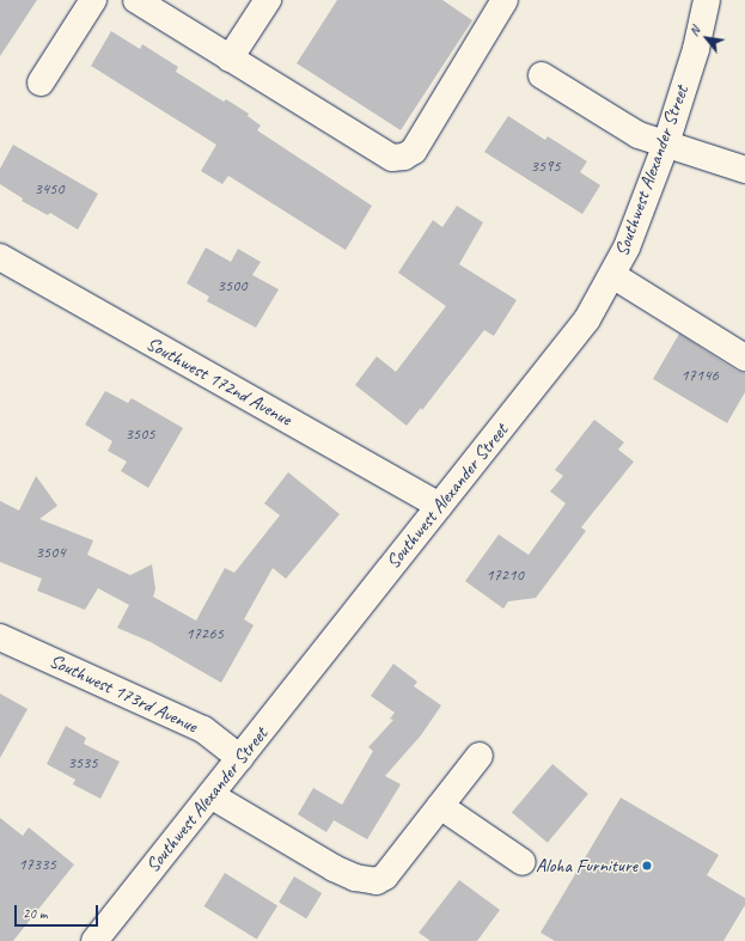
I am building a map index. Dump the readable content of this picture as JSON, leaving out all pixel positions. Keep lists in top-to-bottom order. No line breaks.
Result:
{"streets":{"street":["Southwest Alexander Street","Southwest 172nd Avenue","Southwest 173rd Avenue"]},"crossings":[["Southwest Alexander Street","Southwest 172nd Avenue"],["Southwest Alexander Street","Southwest 173rd Avenue"]],"places":["Aloha Furniture"],"house_numbers":["3595","3450","3500","17146","3505","3504","17210","17265","3535","17335"],"scale_bar":"20 m","north":"top left"}
